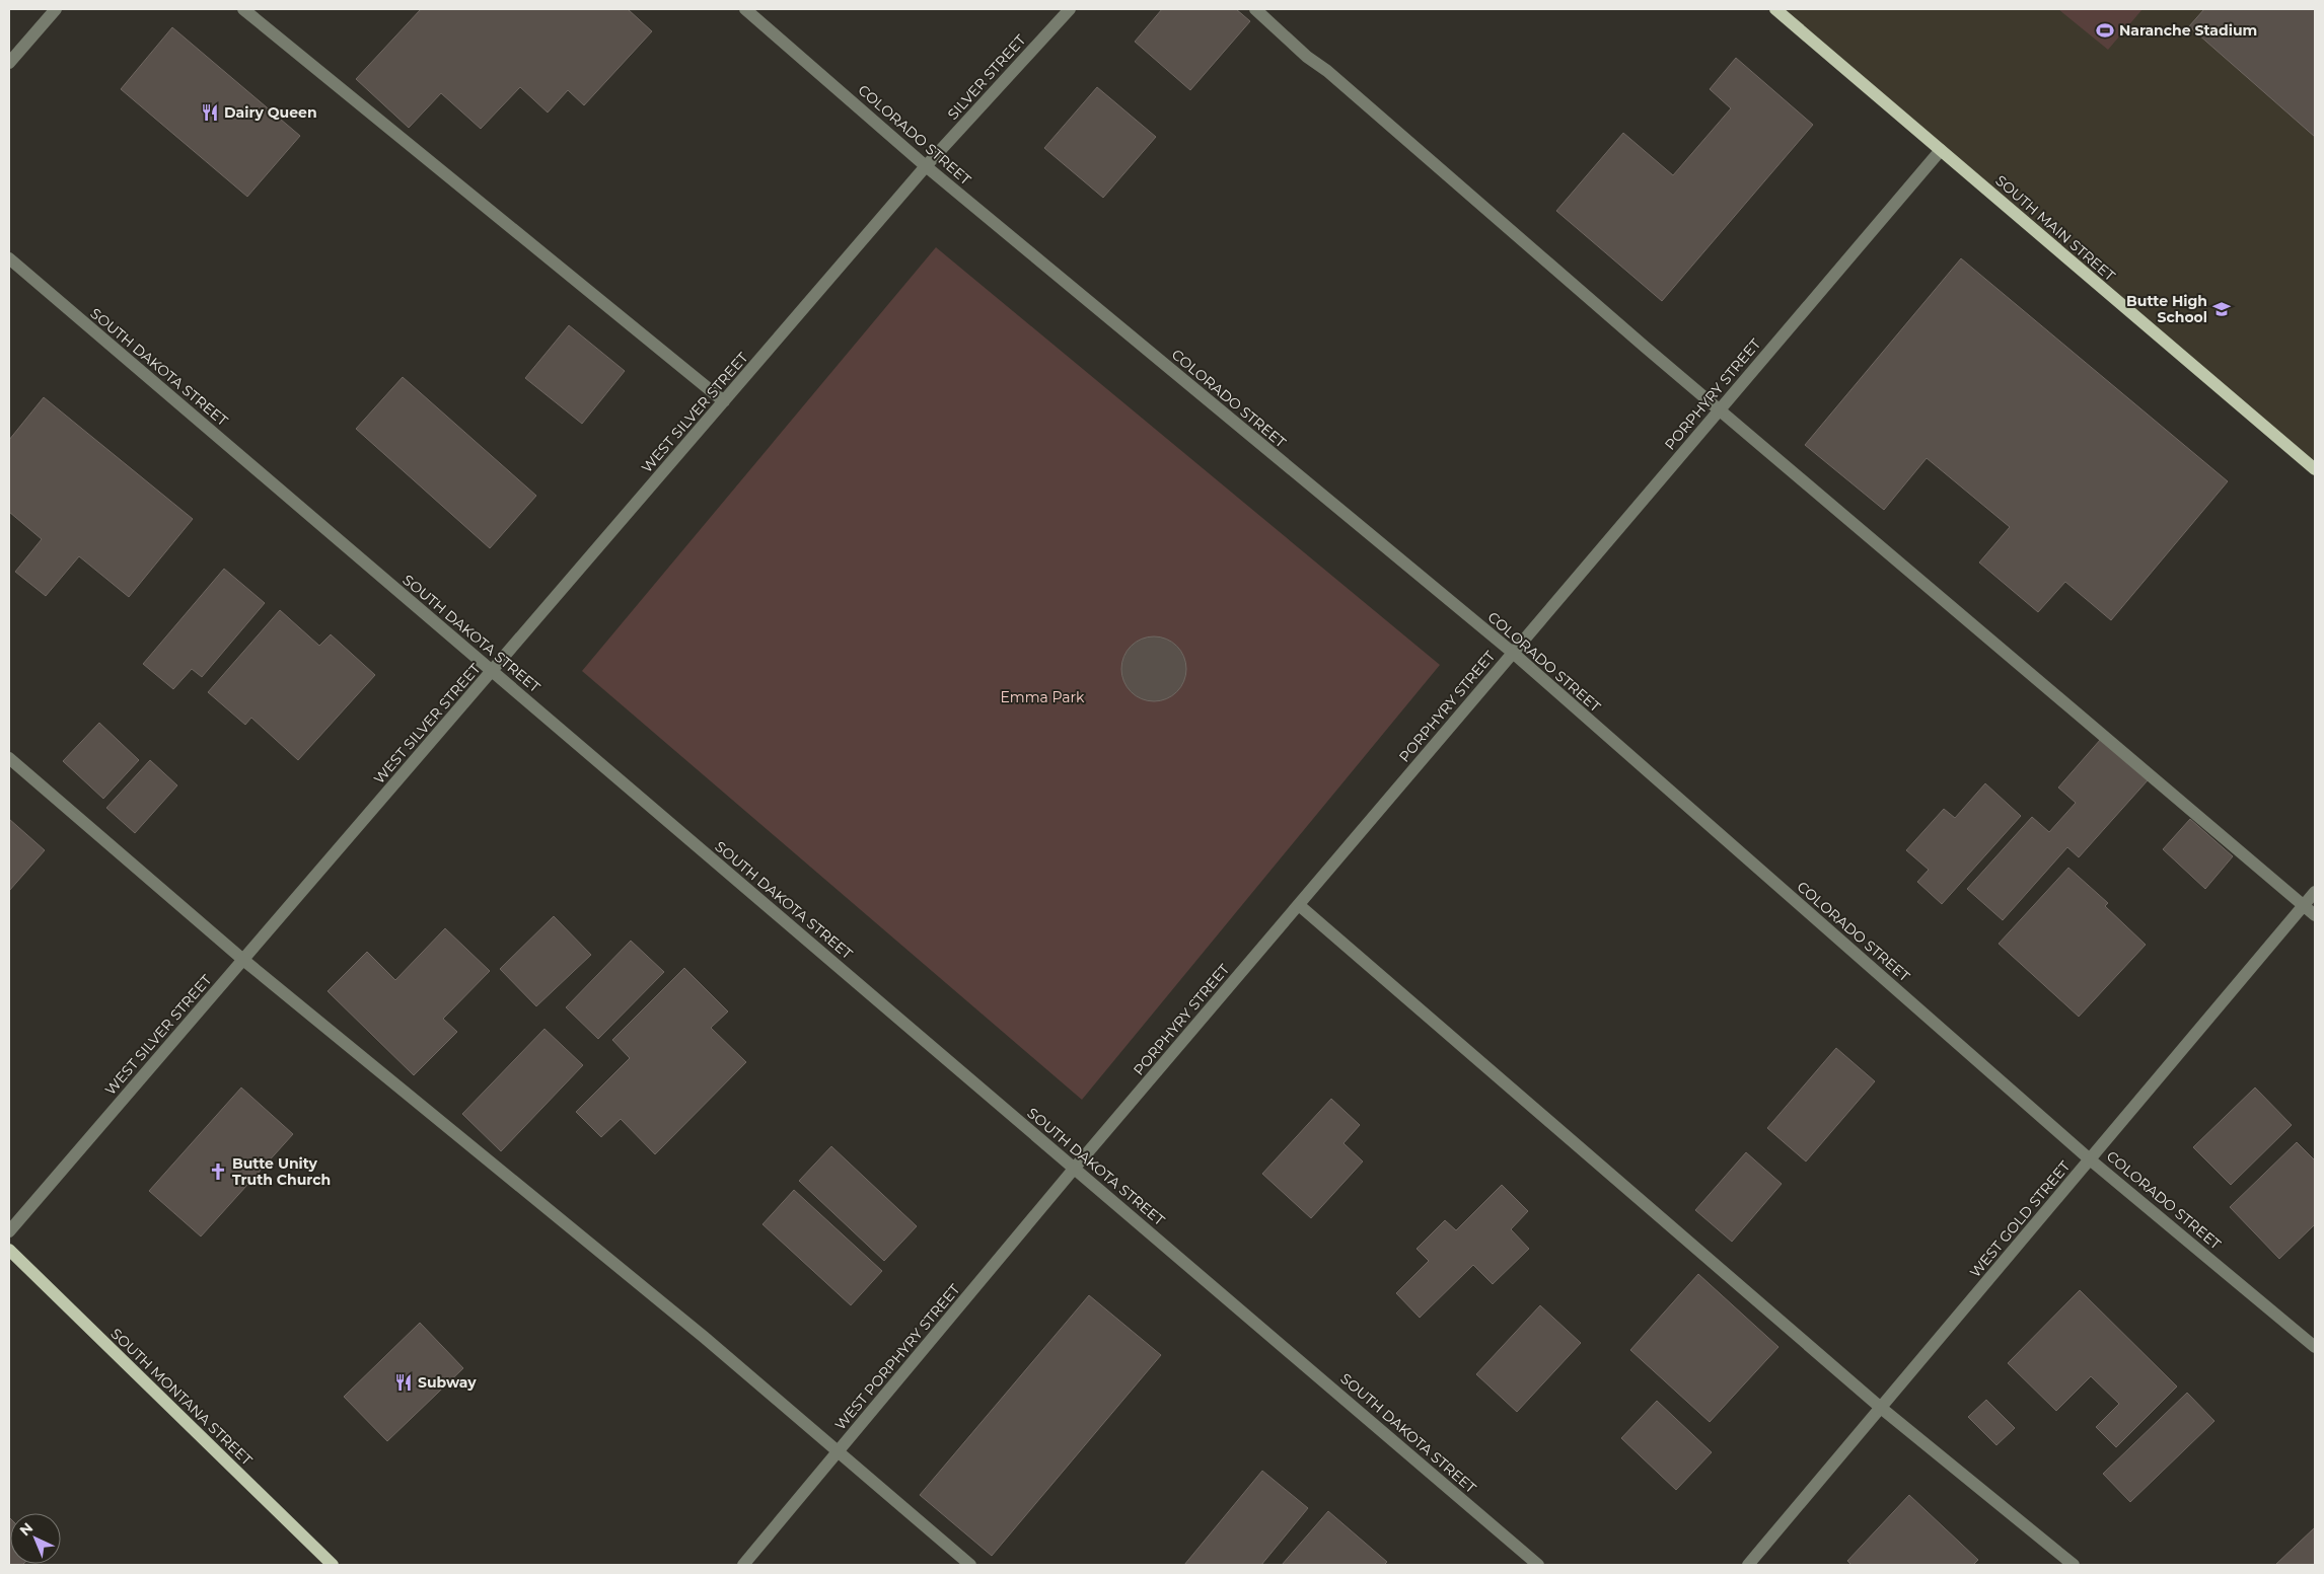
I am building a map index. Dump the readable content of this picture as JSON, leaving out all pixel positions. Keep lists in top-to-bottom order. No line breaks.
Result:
{"streets":{"main road":["SOUTH MAIN STREET","SOUTH MONTANA STREET"],"street":["SILVER STREET","COLORADO STREET","SOUTH DAKOTA STREET","PORPHYRY STREET","WEST SILVER STREET","WEST GOLD STREET","WEST PORPHYRY STREET"]},"crossings":[["SILVER STREET","COLORADO STREET"],["SILVER STREET","WEST SILVER STREET"],["COLORADO STREET","PORPHYRY STREET"],["COLORADO STREET","WEST SILVER STREET"],["COLORADO STREET","WEST GOLD STREET"],["SOUTH MAIN STREET","PORPHYRY STREET"],["SOUTH DAKOTA STREET","PORPHYRY STREET"],["SOUTH DAKOTA STREET","WEST SILVER STREET"],["SOUTH DAKOTA STREET","WEST PORPHYRY STREET"],["PORPHYRY STREET","WEST PORPHYRY STREET"]],"parks":["Emma Park"],"places":{"sports":["Naranche Stadium"],"restaurant":["Dairy Queen","Subway"],"school or university":["Butte High School"],"church":["Butte Unity Truth Church"]},"north":"top left"}
